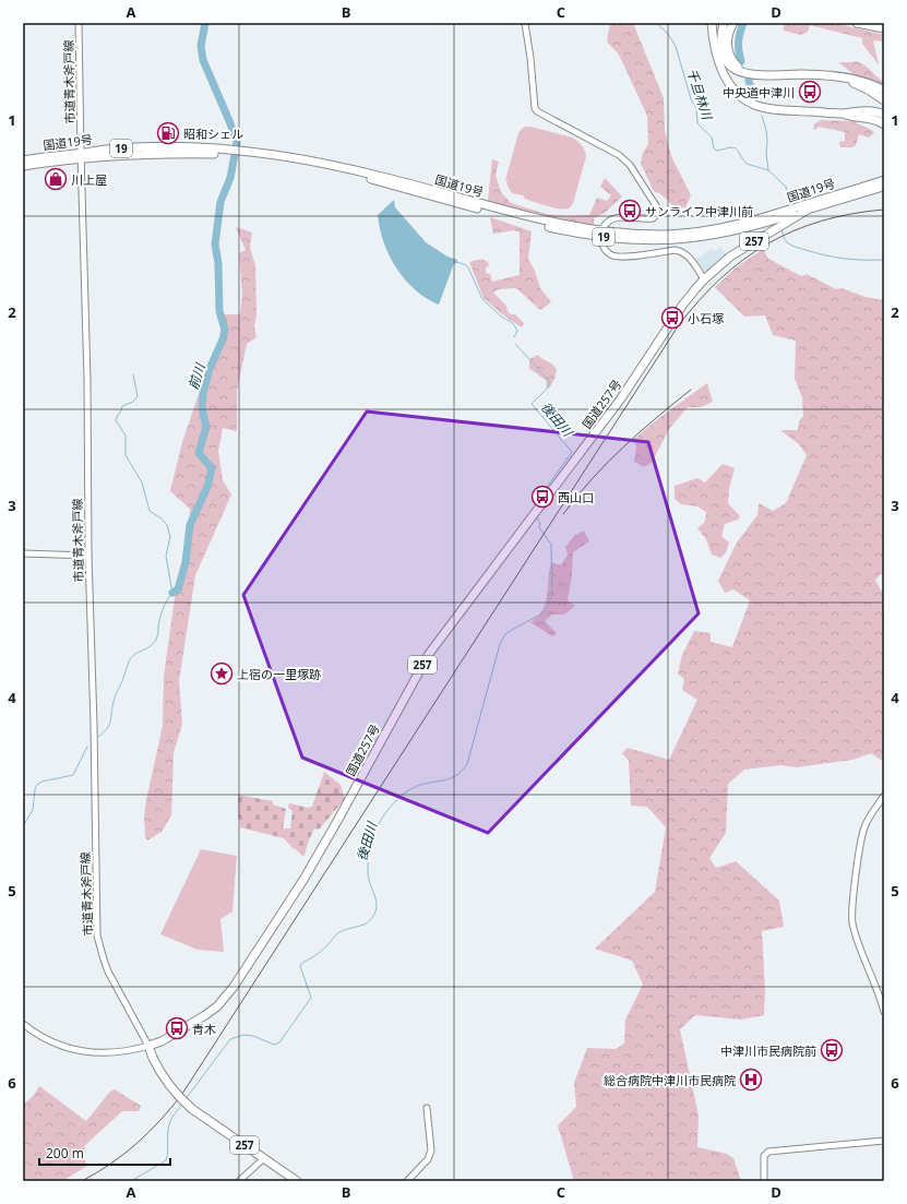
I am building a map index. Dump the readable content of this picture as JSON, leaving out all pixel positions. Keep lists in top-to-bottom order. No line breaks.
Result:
{"streets":{"highway":["国道19号","19","257","国道257号"],"street":["市道青木斧戸線"]},"crossings":[["市道青木斧戸線","国道19号"],["市道青木斧戸線","257"],["市道青木斧戸線","国道257号"],["国道19号","257"],["257","国道257号"]],"water":["千旦林川","前川","後田川"],"places":{"bus stop":["中央道中津川","サンライフ中津川前","小石塚","西山口","青木","中津川市民病院前"],"fuel station":["昭和シェル"],"shop":["川上屋"],"place":["上宿の一里塚跡"],"hospital":["総合病院中津川市民病院"]},"scale_bar":"200 m","grid":{"columns":["A","B","C","D"],"rows":["1","2","3","4","5","6"]}}
